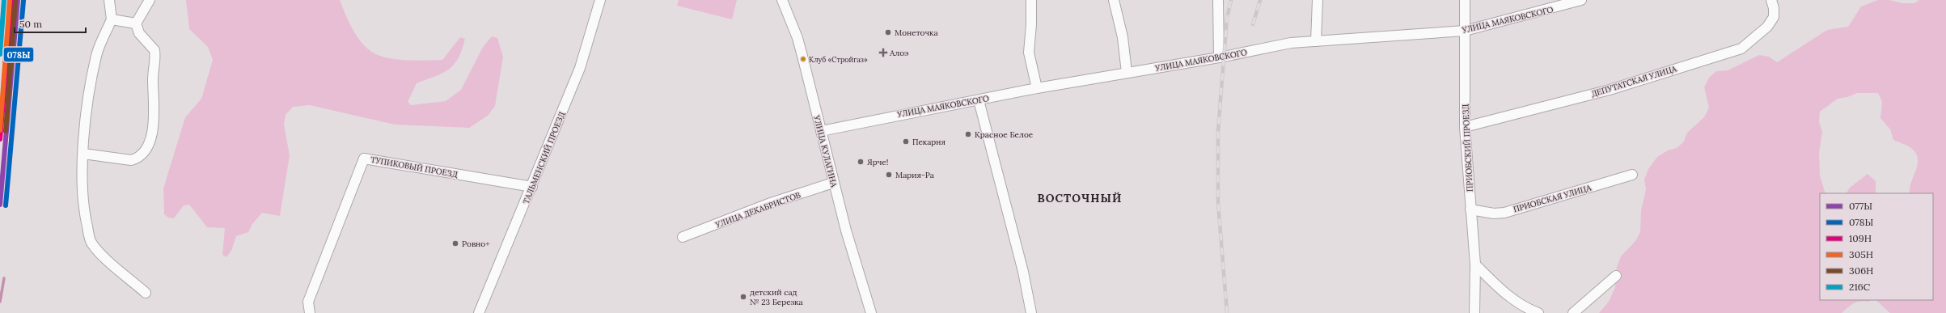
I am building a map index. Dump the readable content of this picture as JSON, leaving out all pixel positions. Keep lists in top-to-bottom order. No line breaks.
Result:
{"streets":{"street":["УЛИЦА МАЯКОВСКОГО","ДЕПУТАТСКАЯ УЛИЦА","ПРИОБСКИЙ ПРОЕЗД","УЛИЦА КУЛАГИНА","ТАЛЬМЕНСКИЙ ПРОЕЗД","ТУПИКОВЫЙ ПРОЕЗД","ПРИОБСКАЯ УЛИЦА","УЛИЦА ДЕКАБРИСТОВ"]},"crossings":[["УЛИЦА МАЯКОВСКОГО","ПРИОБСКИЙ ПРОЕЗД"],["УЛИЦА МАЯКОВСКОГО","УЛИЦА КУЛАГИНА"],["ДЕПУТАТСКАЯ УЛИЦА","ПРИОБСКИЙ ПРОЕЗД"],["ПРИОБСКИЙ ПРОЕЗД","ПРИОБСКАЯ УЛИЦА"],["УЛИЦА КУЛАГИНА","УЛИЦА ДЕКАБРИСТОВ"],["ТАЛЬМЕНСКИЙ ПРОЕЗД","ТУПИКОВЫЙ ПРОЕЗД"]],"districts":["ВОСТОЧНЫЙ"],"places":{"other":["Монеточка","Клуб «Стройгаз»","Красное Белое","Пекарня","Ярче!","Мария-Ра","Ровно+","детский сад № 23 Березка"],"health":["Алоэ"]},"lines":["transit line 077Ы","transit line 109Н","transit line 305Н","transit line 216С","transit line 078Ы","transit line 306Н"],"legend":["077Ы","078Ы","109Н","305Н","306Н","216С"],"scale_bar":"50 m"}
